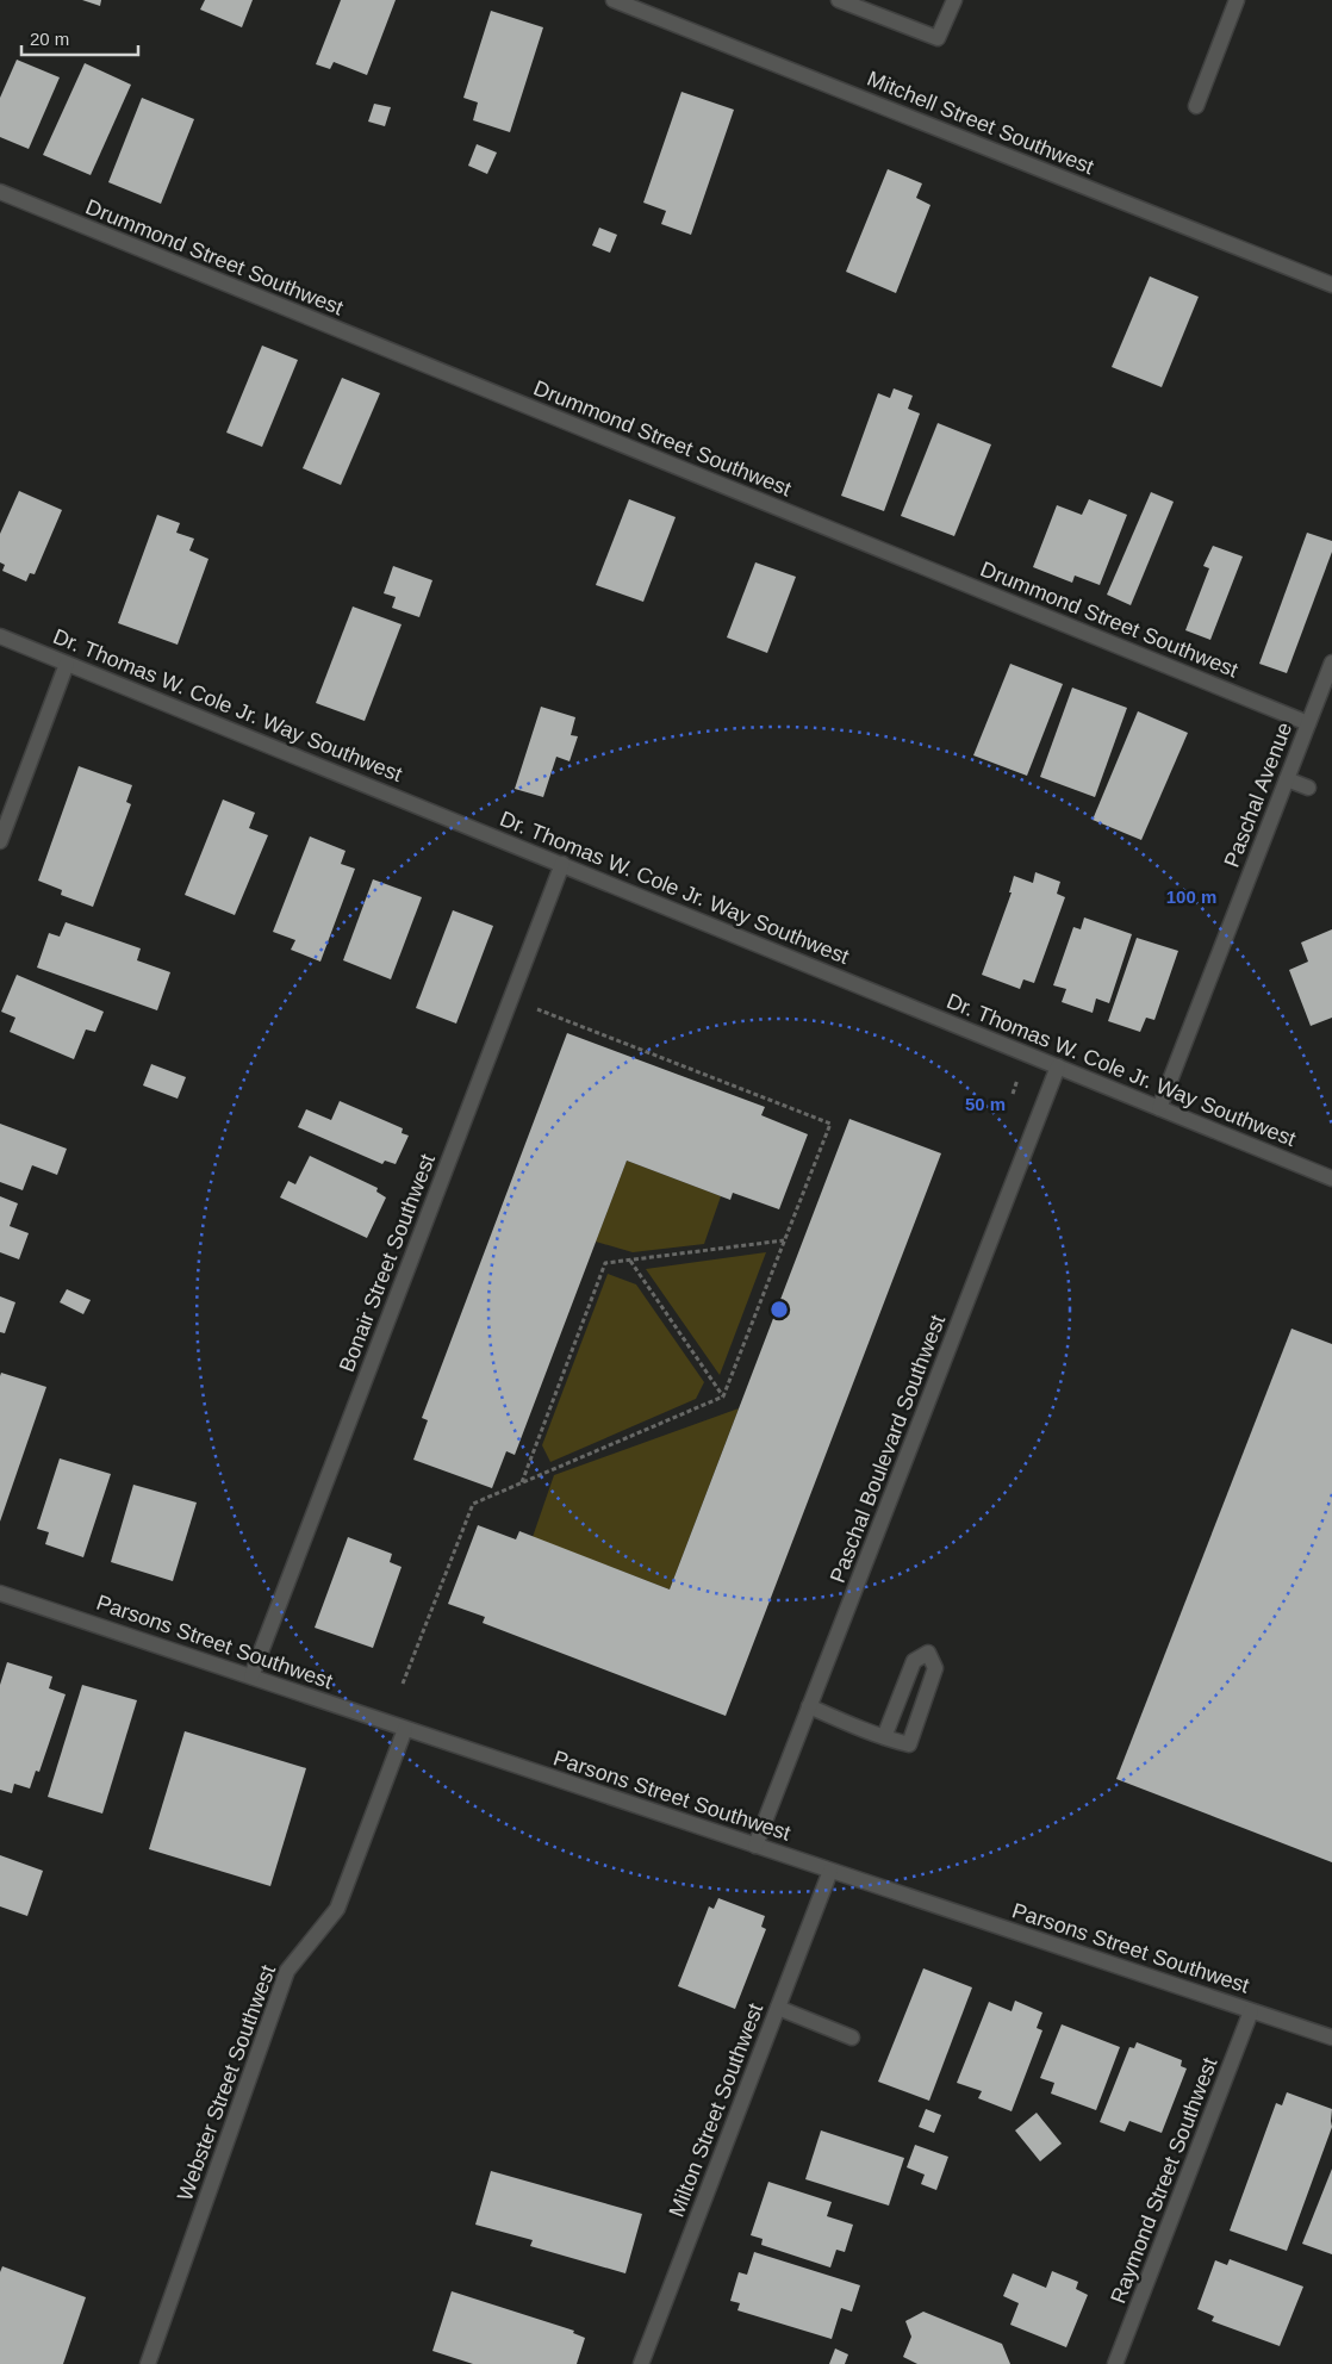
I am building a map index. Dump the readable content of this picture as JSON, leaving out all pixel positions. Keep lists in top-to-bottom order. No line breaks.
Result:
{"streets":{"street":["Mitchell Street Southwest","Drummond Street Southwest","Dr. Thomas W. Cole Jr. Way Southwest","Paschal Avenue","Bonair Street Southwest","Paschal Boulevard Southwest","Parsons Street Southwest","Webster Street Southwest","Milton Street Southwest","Raymond Street Southwest"]},"crossings":[["Drummond Street Southwest","Paschal Avenue"],["Dr. Thomas W. Cole Jr. Way Southwest","Paschal Avenue"],["Dr. Thomas W. Cole Jr. Way Southwest","Bonair Street Southwest"],["Dr. Thomas W. Cole Jr. Way Southwest","Paschal Boulevard Southwest"],["Bonair Street Southwest","Parsons Street Southwest"],["Paschal Boulevard Southwest","Parsons Street Southwest"],["Parsons Street Southwest","Webster Street Southwest"],["Parsons Street Southwest","Milton Street Southwest"],["Parsons Street Southwest","Raymond Street Southwest"]],"scale_bar":"20 m","rings":["100 m","50 m"]}
